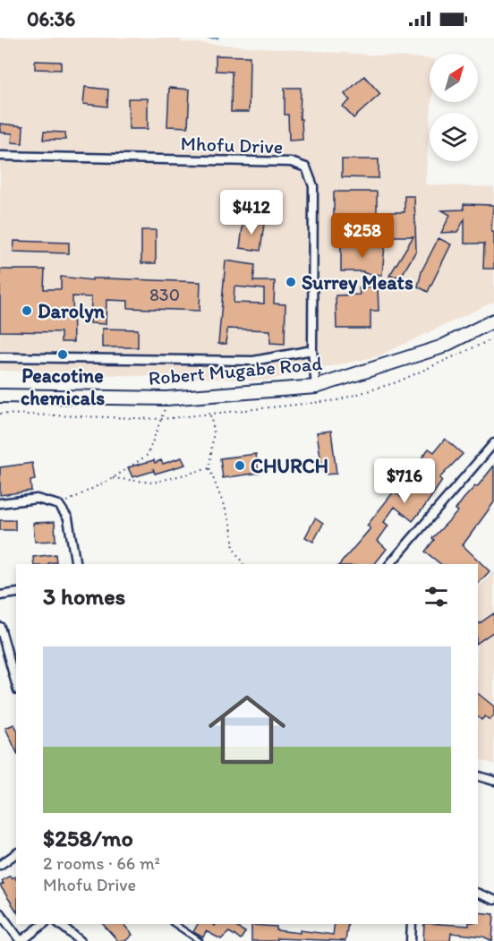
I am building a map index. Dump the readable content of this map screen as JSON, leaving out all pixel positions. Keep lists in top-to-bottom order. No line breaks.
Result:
{"streets":{"main road":["Robert Mugabe Road"],"street":["Mhofu Drive"]},"crossings":[["Mhofu Drive","Robert Mugabe Road"]],"places":["Surrey Meats","Darolyn","Peacotine chemicals","CHURCH"],"house_numbers":["830"],"north":"top right","page":{"status":"06:36","price":["$412","$258","$716"],"heading":"3 homes","list":[{"name":"$258/mo","note":"2 rooms · 66 m² · Mhofu Drive"}]}}
